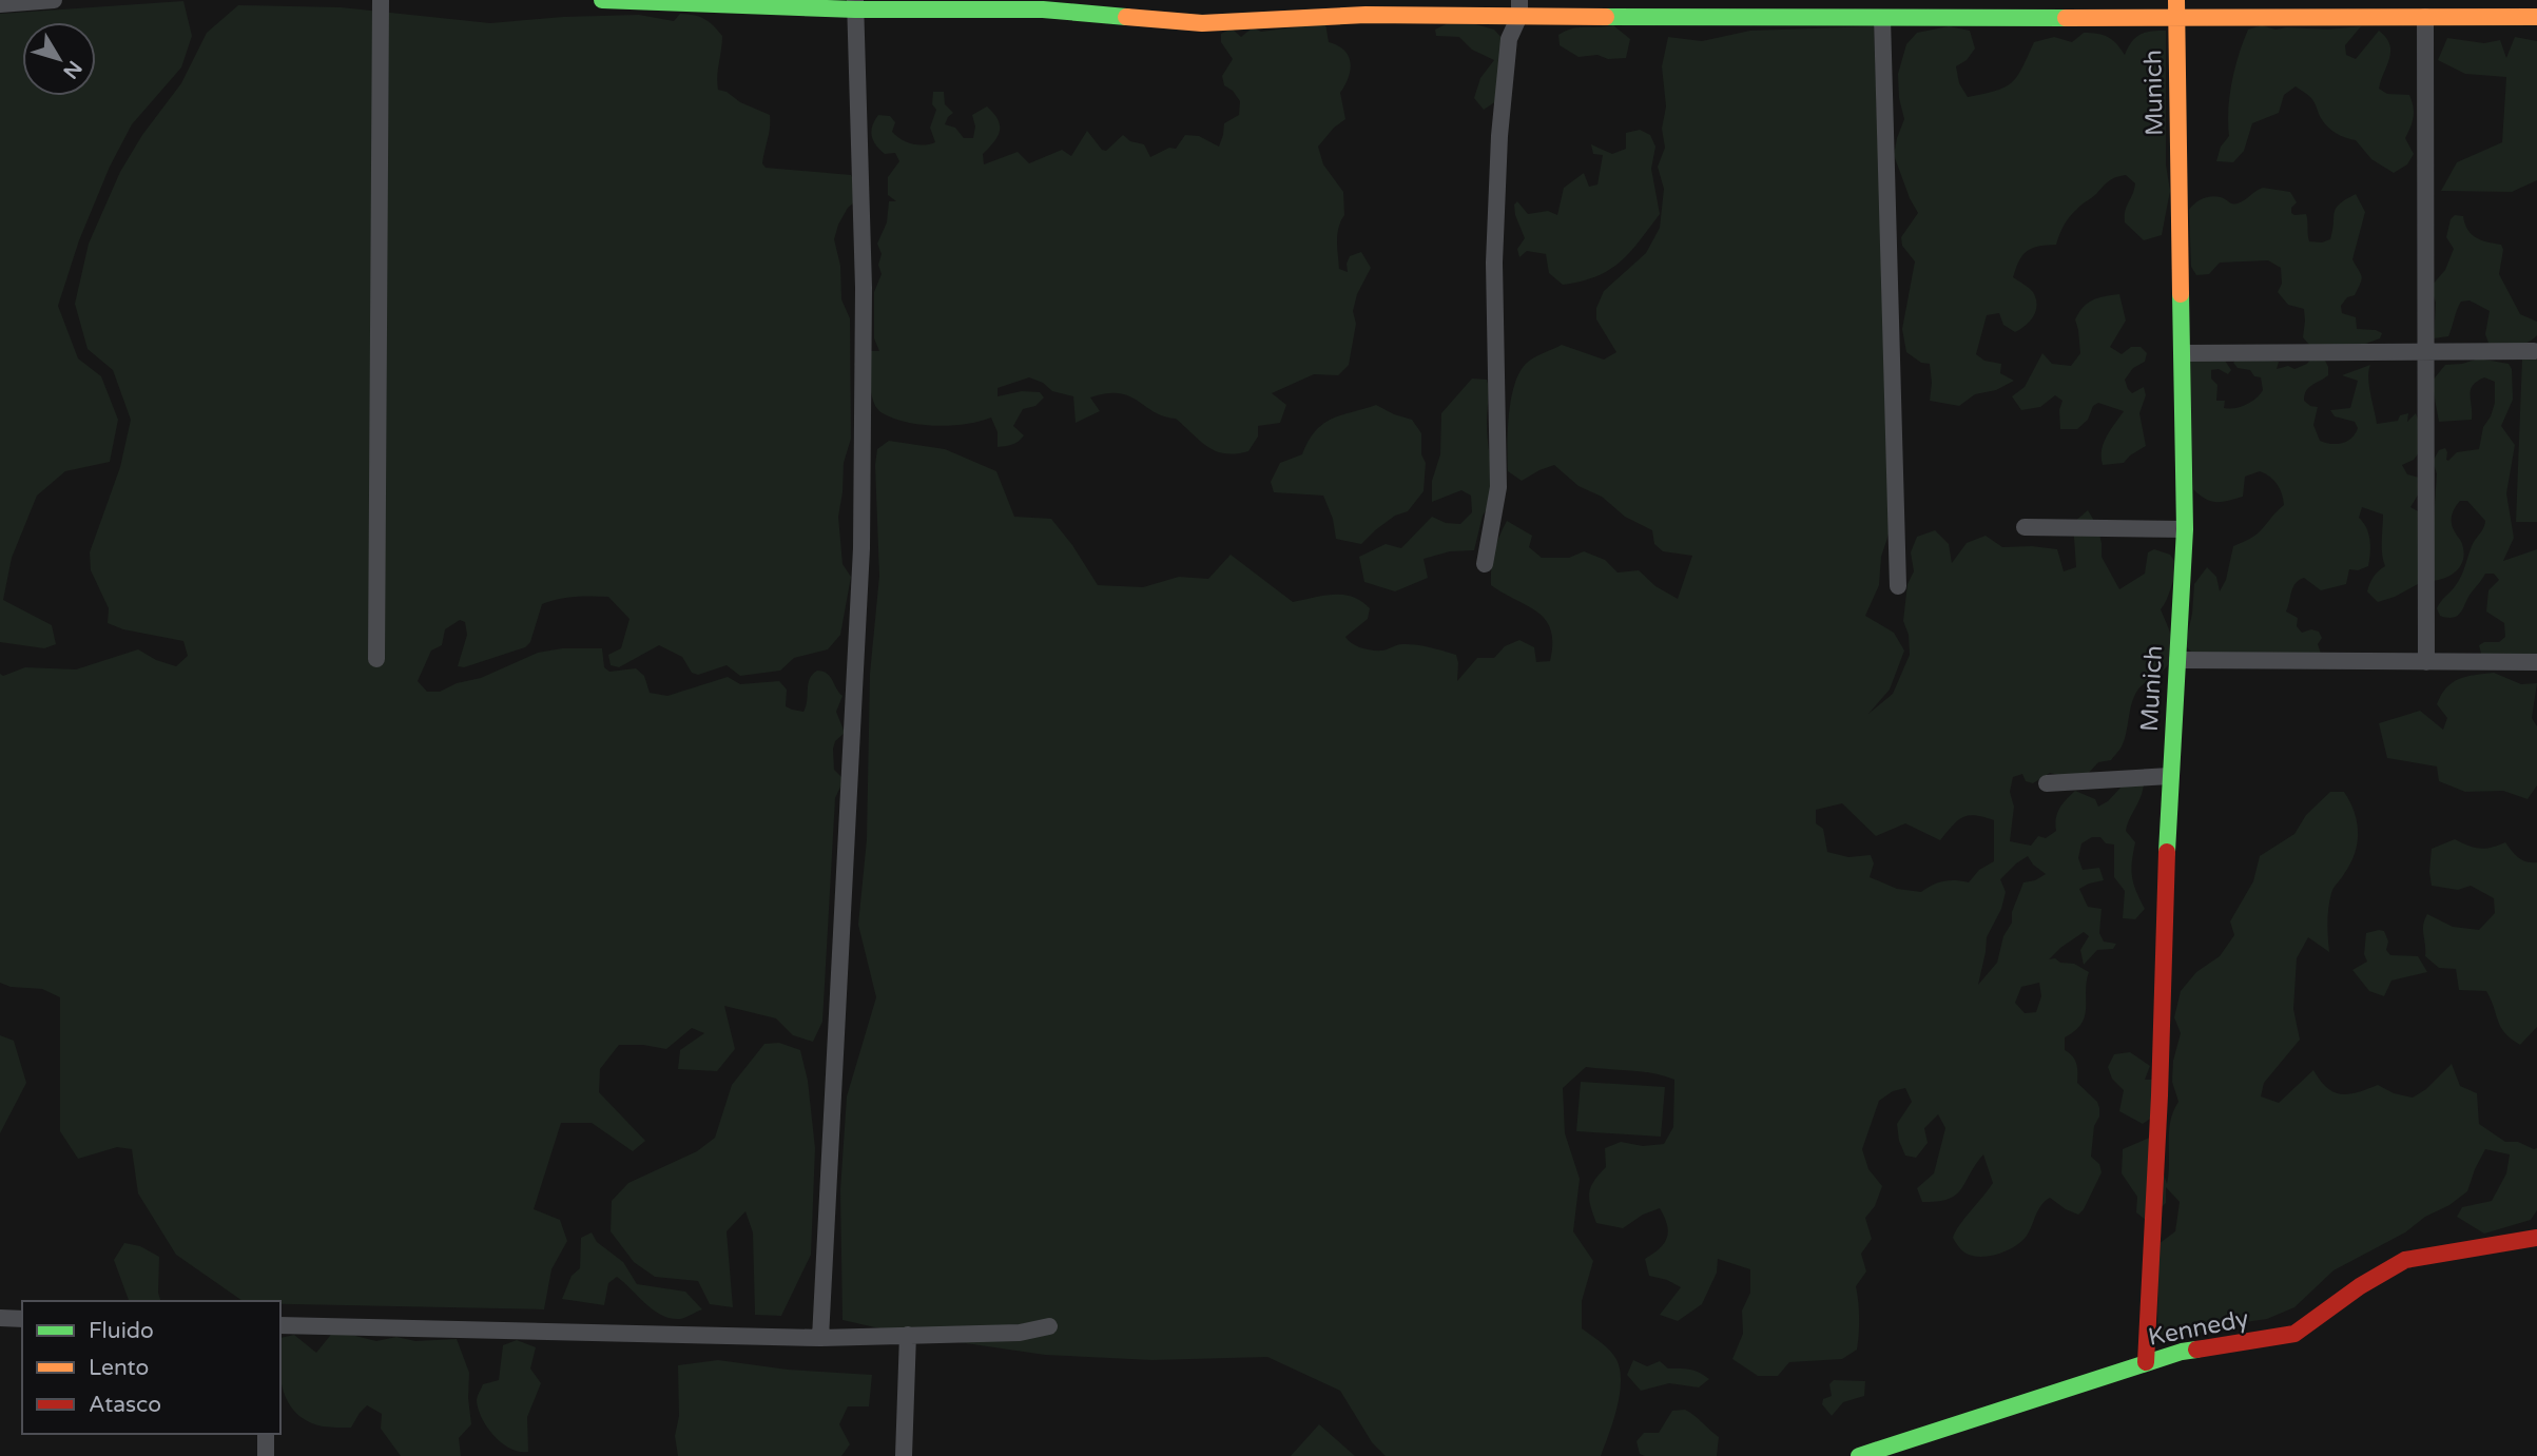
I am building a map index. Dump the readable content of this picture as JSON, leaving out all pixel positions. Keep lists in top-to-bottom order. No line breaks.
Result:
{"streets":{"street":["Munich","Kennedy"]},"crossings":[["Munich","Kennedy"]],"legend":["Fluido","Lento","Atasco"],"north":"bottom right"}
